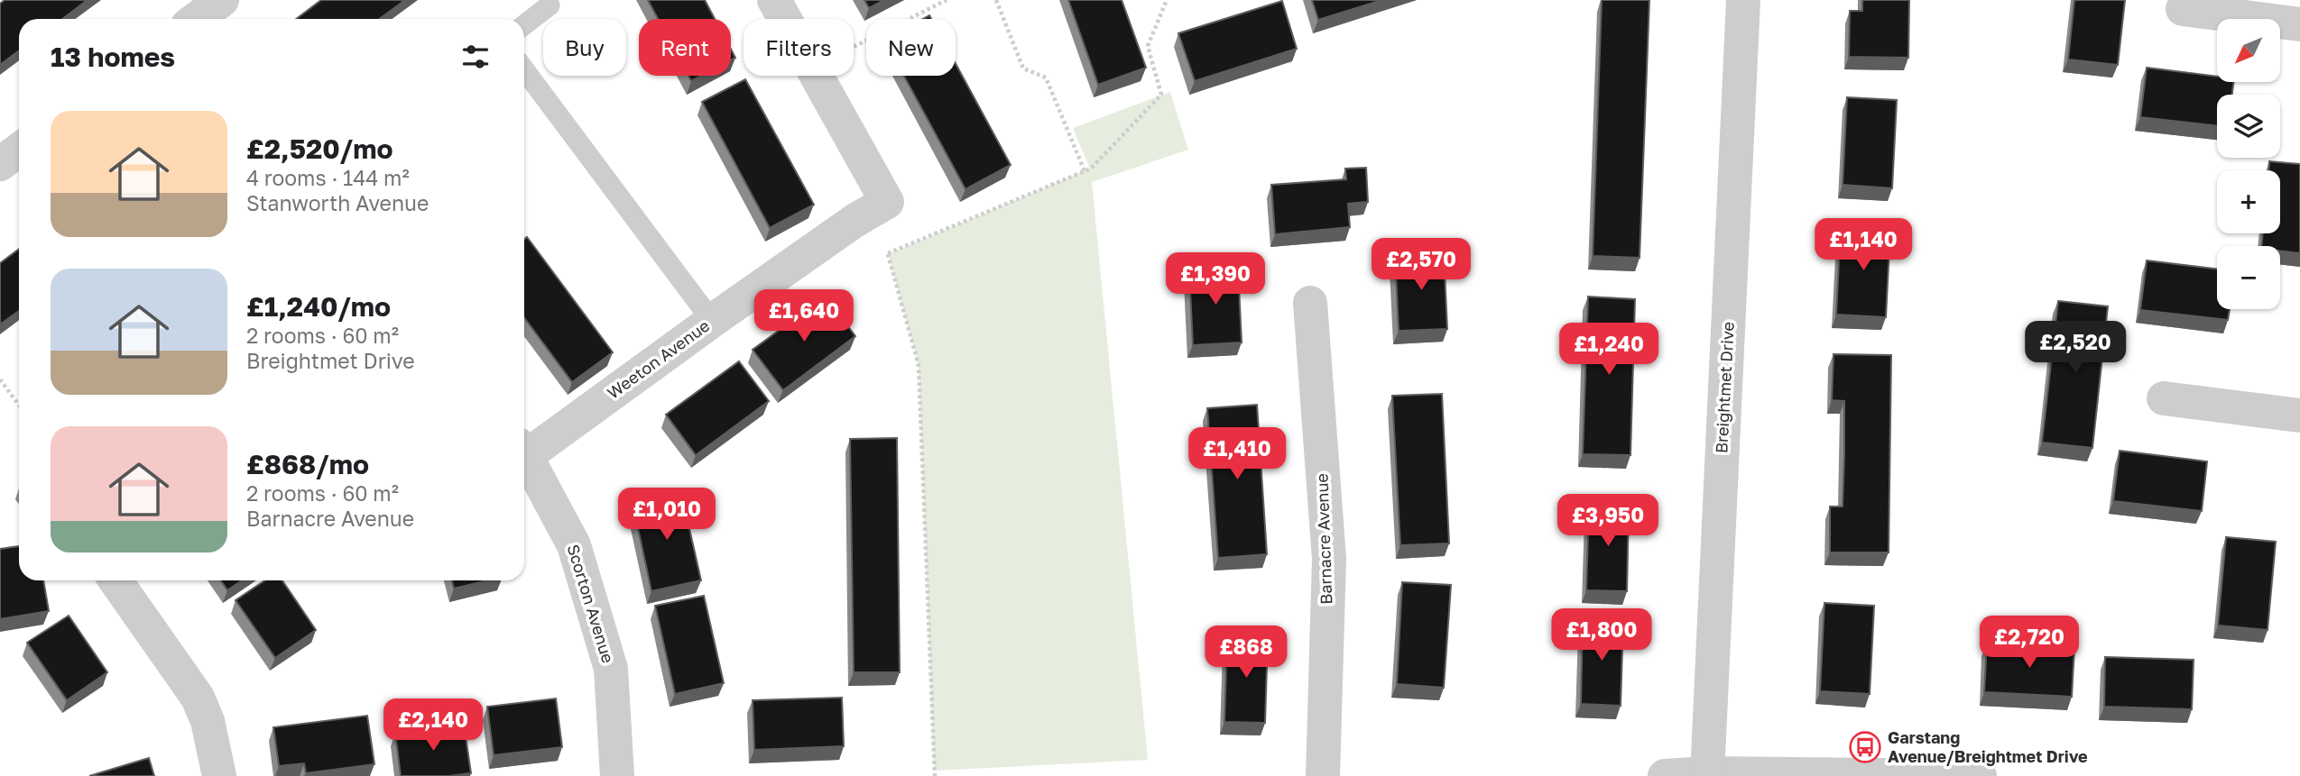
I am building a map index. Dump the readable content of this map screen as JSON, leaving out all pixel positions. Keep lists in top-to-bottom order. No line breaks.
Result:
{"streets":{"street":["Weeton Avenue","Breightmet Drive","Barnacre Avenue","Scorton Avenue"]},"places":{"bus stop":["Garstang Avenue/Breightmet Drive"]},"north":"bottom left","page":{"map_buttons":["+","−"],"chip":["Buy","Rent","Filters","New"],"heading":"13 homes","list":[{"name":"£2,520/mo","note":"4 rooms · 144 m² · Stanworth Avenue"},{"name":"£1,240/mo","note":"2 rooms · 60 m² · Breightmet Drive"},{"name":"£868/mo","note":"2 rooms · 60 m² · Barnacre Avenue"}],"price":["£1,140","£2,570","£1,390","£1,640","£2,520","£1,240","£1,410","£1,010","£3,950","£1,800","£2,720","£868","£2,140"]}}
